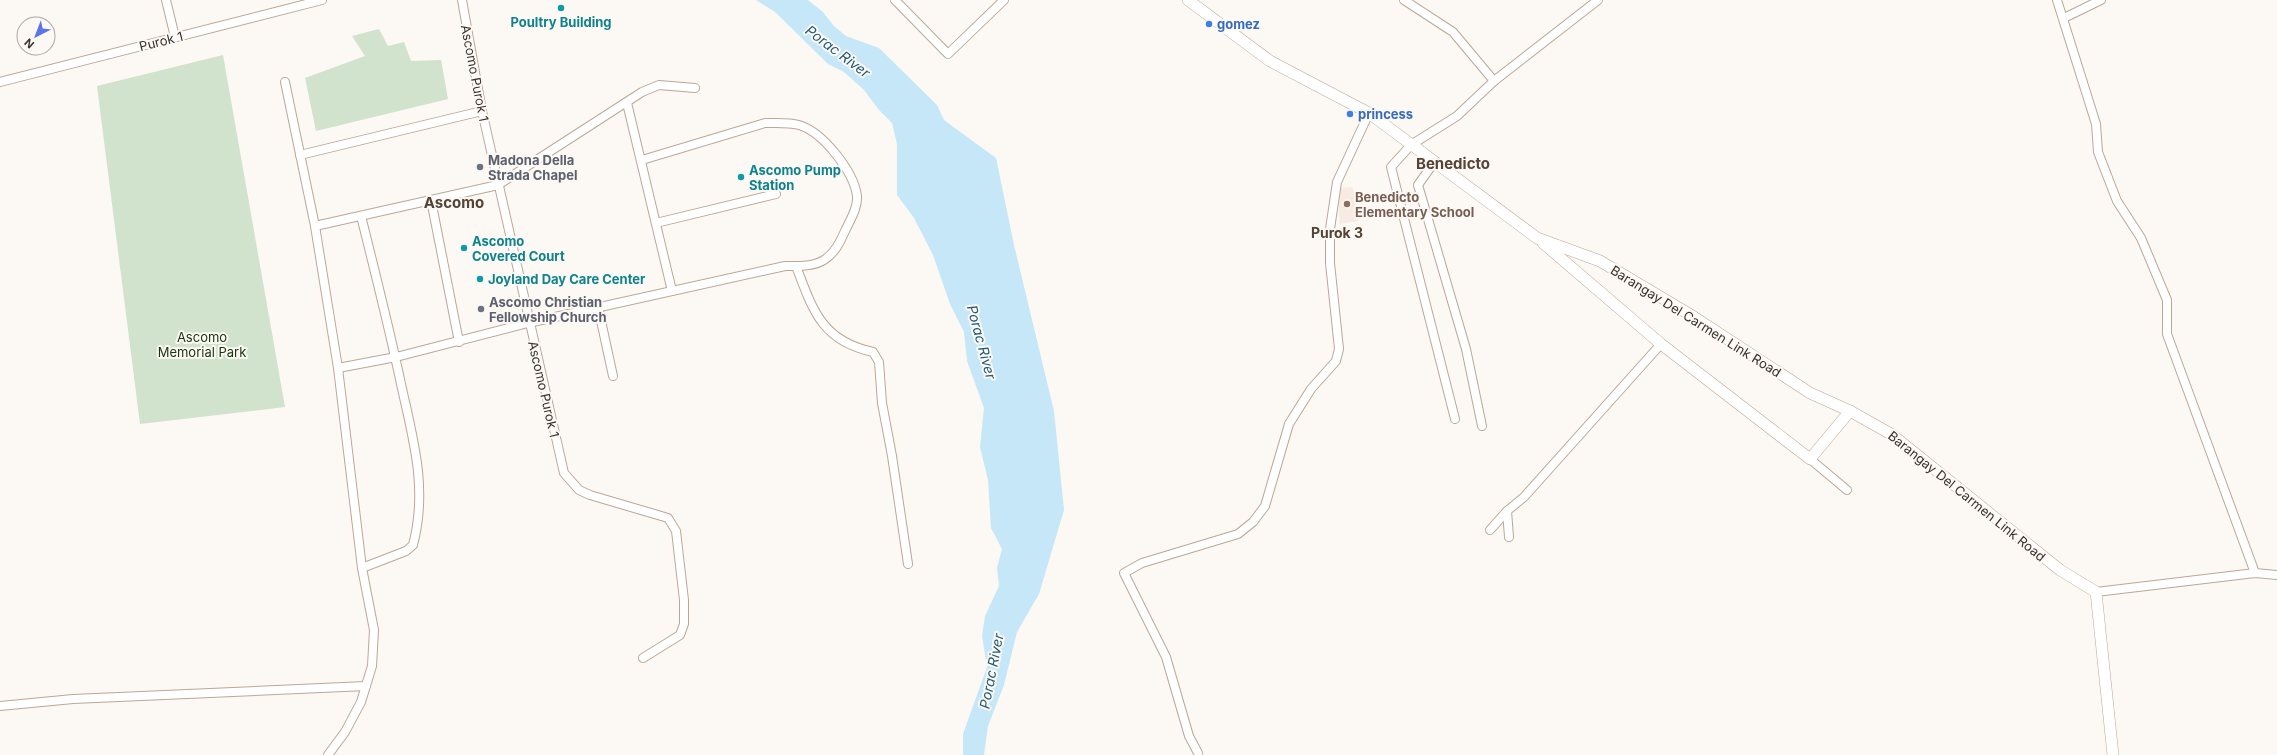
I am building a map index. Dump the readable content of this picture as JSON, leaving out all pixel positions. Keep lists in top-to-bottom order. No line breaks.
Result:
{"streets":{"street":["Purok 1","Ascomo Purok 1","Barangay Del Carmen Link Road"]},"districts":["Benedicto","Ascomo","Purok 3"],"water":["Porac River"],"parks":["Ascomo Memorial Park"],"places":["Poultry Building","gomez","princess","Madona Della Strada Chapel","Ascomo Pump Station","Benedicto Elementary School","Ascomo Covered Court","Joyland Day Care Center","Ascomo Christian Fellowship Church"],"north":"bottom left"}
